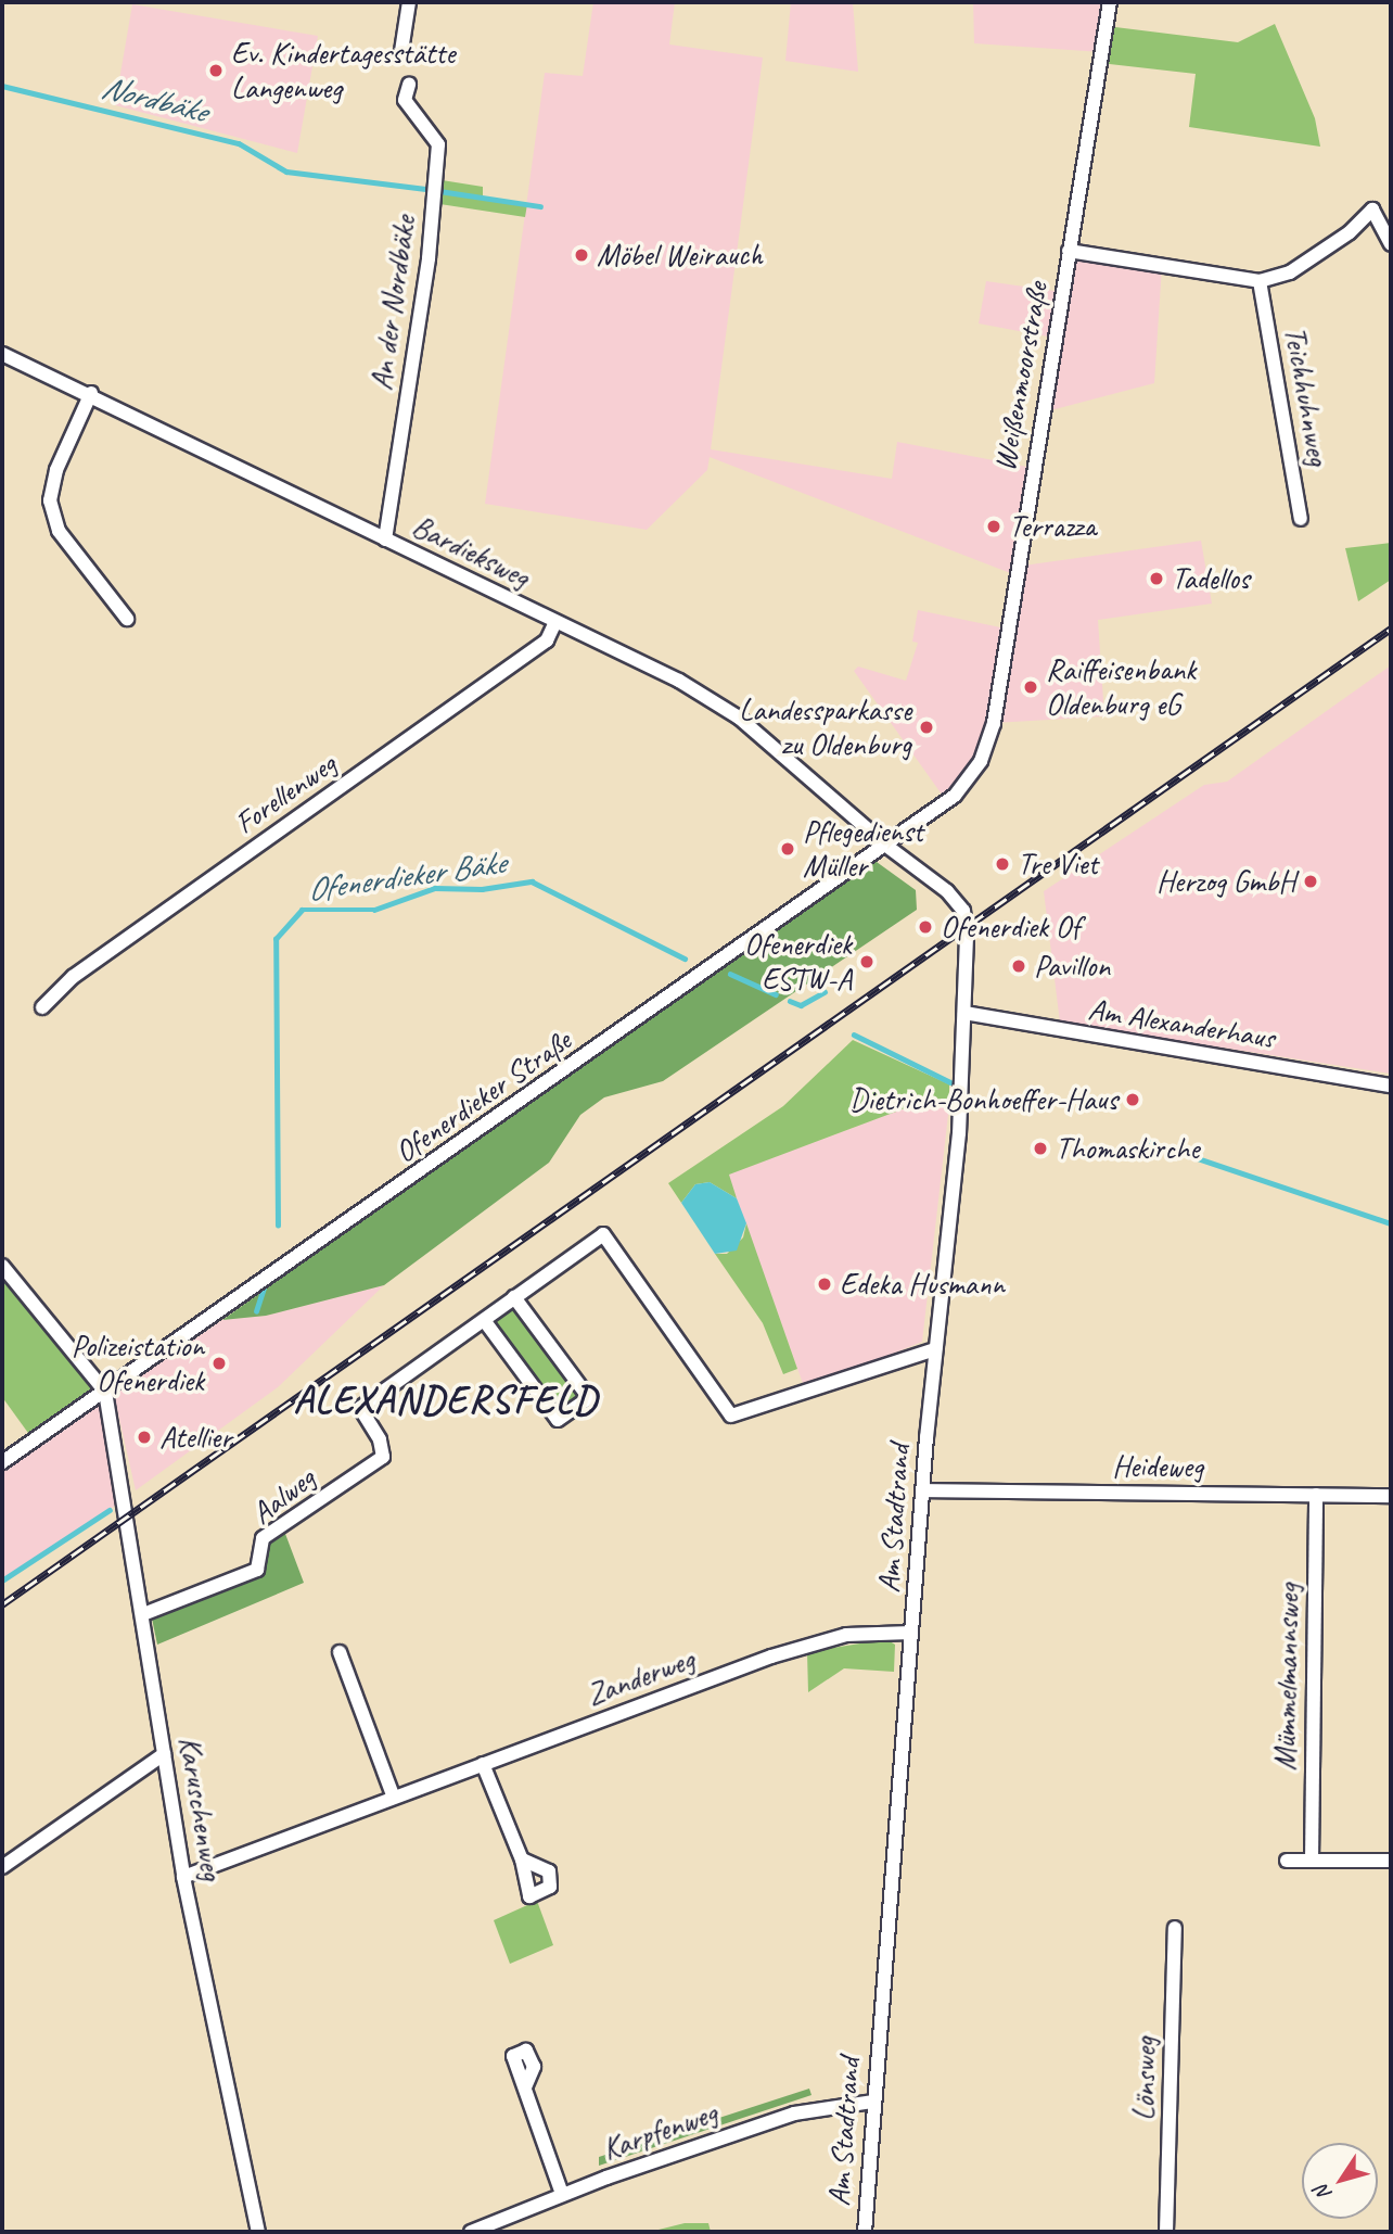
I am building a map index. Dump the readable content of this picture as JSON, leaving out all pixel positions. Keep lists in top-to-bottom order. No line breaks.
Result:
{"streets":{"street":["An der Nordbäke","Weißenmoorstraße","Teichhuhnweg","Bardieksweg","Forellenweg","Am Alexanderhaus","Ofenerdieker Straße","Heideweg","Aalweg","Am Stadtrand","Zanderweg","Mümmelmannsweg","Karuschenweg","Lönsweg","Karpfenweg"]},"crossings":[["An der Nordbäke","Bardieksweg"],["Weißenmoorstraße","Ofenerdieker Straße"],["Bardieksweg","Forellenweg"],["Bardieksweg","Ofenerdieker Straße"],["Bardieksweg","Am Stadtrand"],["Am Alexanderhaus","Am Stadtrand"],["Ofenerdieker Straße","Am Stadtrand"],["Ofenerdieker Straße","Karuschenweg"],["Heideweg","Am Stadtrand"],["Heideweg","Mümmelmannsweg"],["Aalweg","Karuschenweg"],["Am Stadtrand","Zanderweg"],["Am Stadtrand","Karpfenweg"],["Zanderweg","Karuschenweg"]],"districts":["ALEXANDERSFELD"],"water":["Nordbäke","Ofenerdieker Bäke"],"places":["Ev. Kindertagesstätte Langenweg","Möbel Weirauch","Terrazza","Tadellos","Raiffeisenbank Oldenburg eG","Landessparkasse zu Oldenburg","Pflegedienst Müller","Tre Viet","Herzog GmbH","Ofenerdiek Of","Ofenerdiek ESTW-A","Pavillon","Dietrich-Bonhoeffer-Haus","Thomaskirche","Edeka Husmann","Polizeistation Ofenerdiek","Atellier"],"north":"bottom left"}
